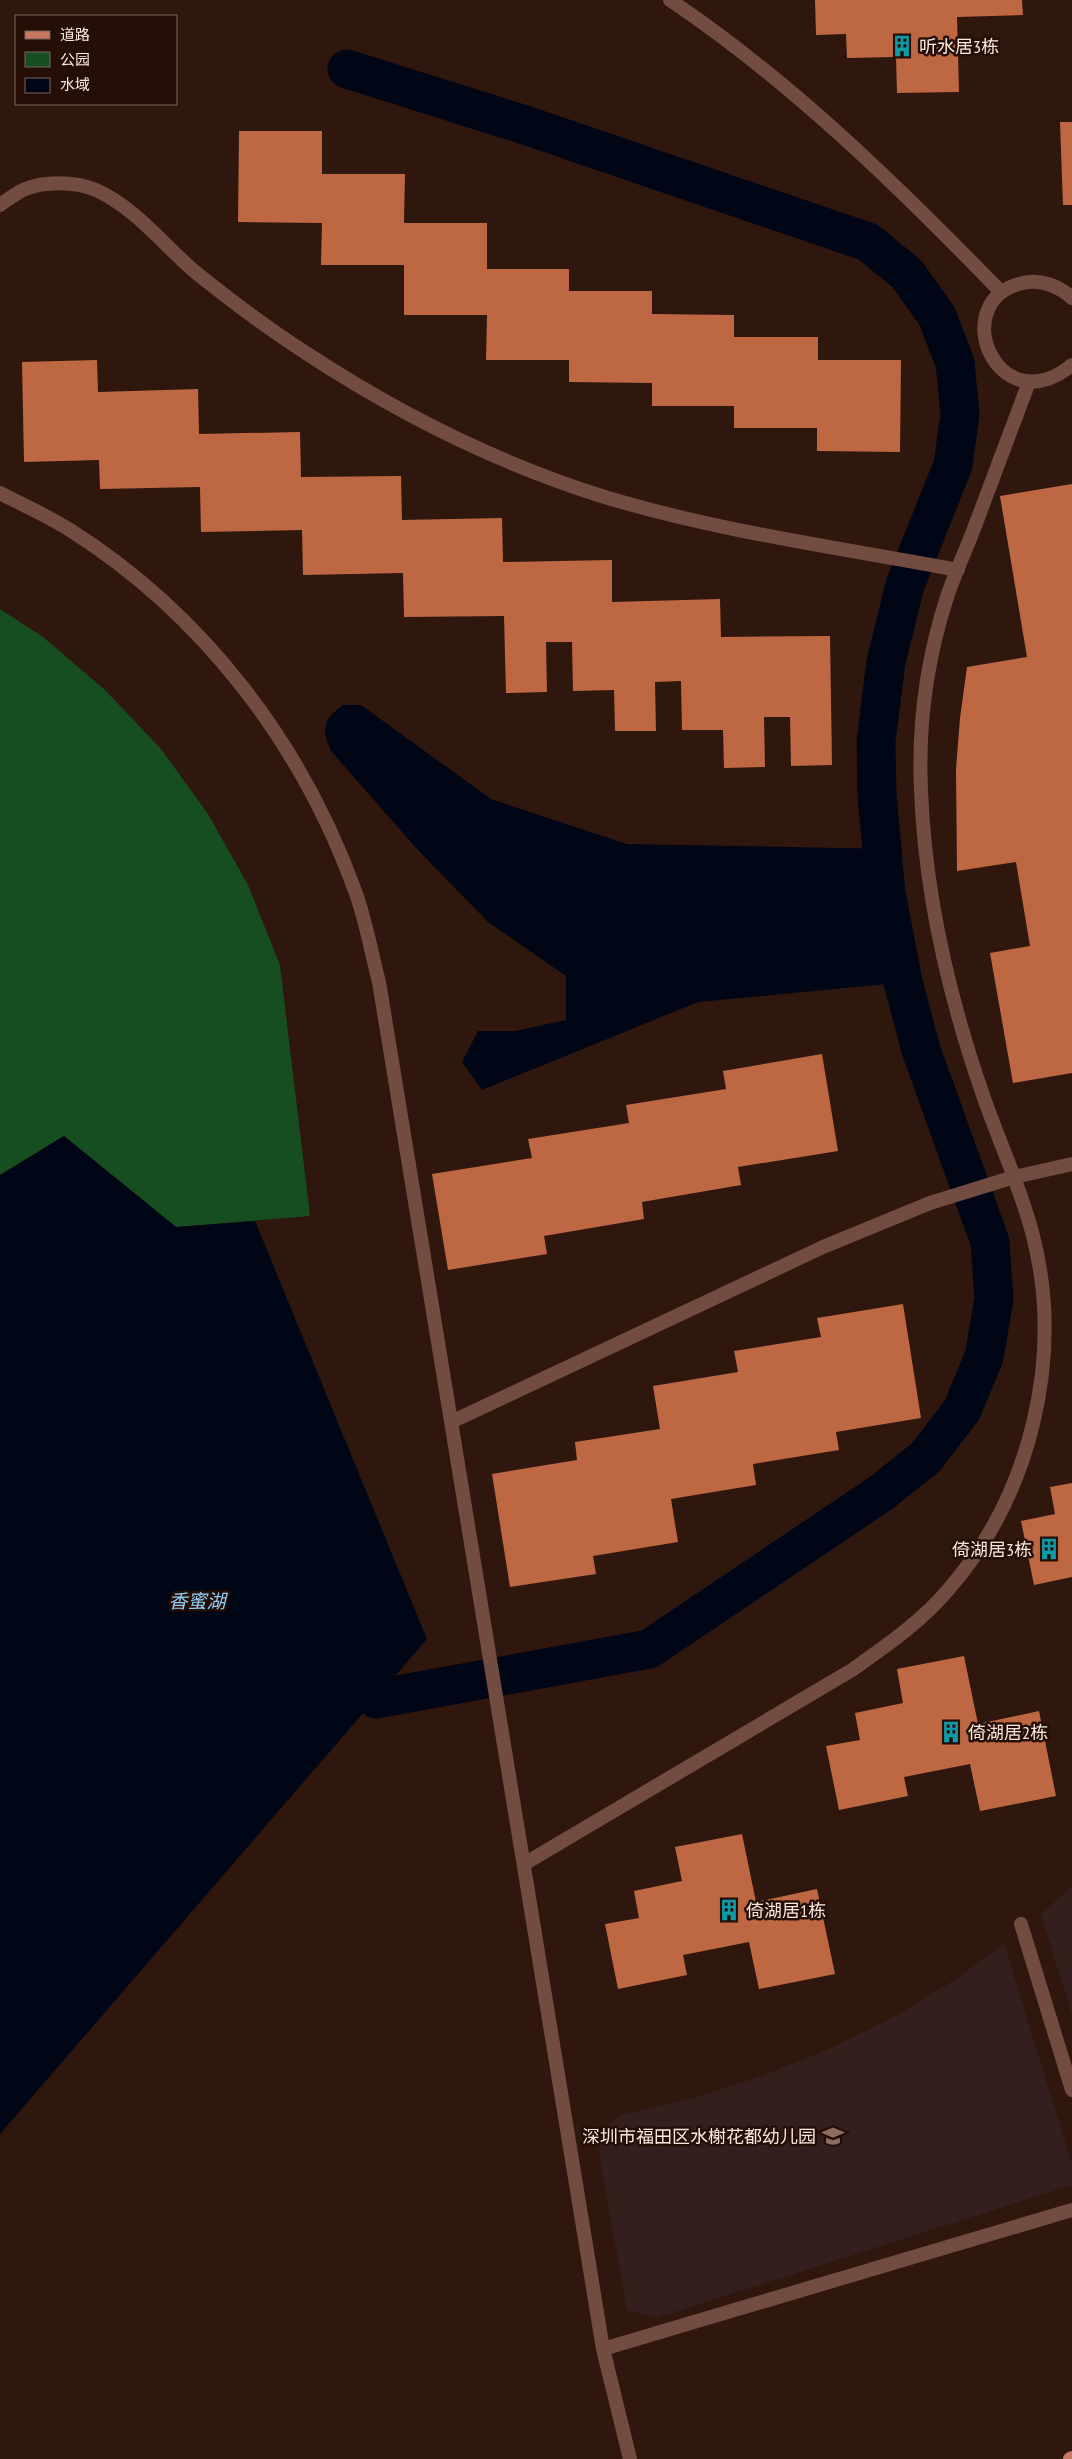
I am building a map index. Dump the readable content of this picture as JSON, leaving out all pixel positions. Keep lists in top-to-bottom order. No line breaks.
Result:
{"water":["香蜜湖"],"places":{"building":["听水居3栋","倚湖居3栋","倚湖居2栋","倚湖居1栋"],"school or university":["深圳市福田区水榭花都幼儿园"]},"legend":["道路","公园","水域"]}
